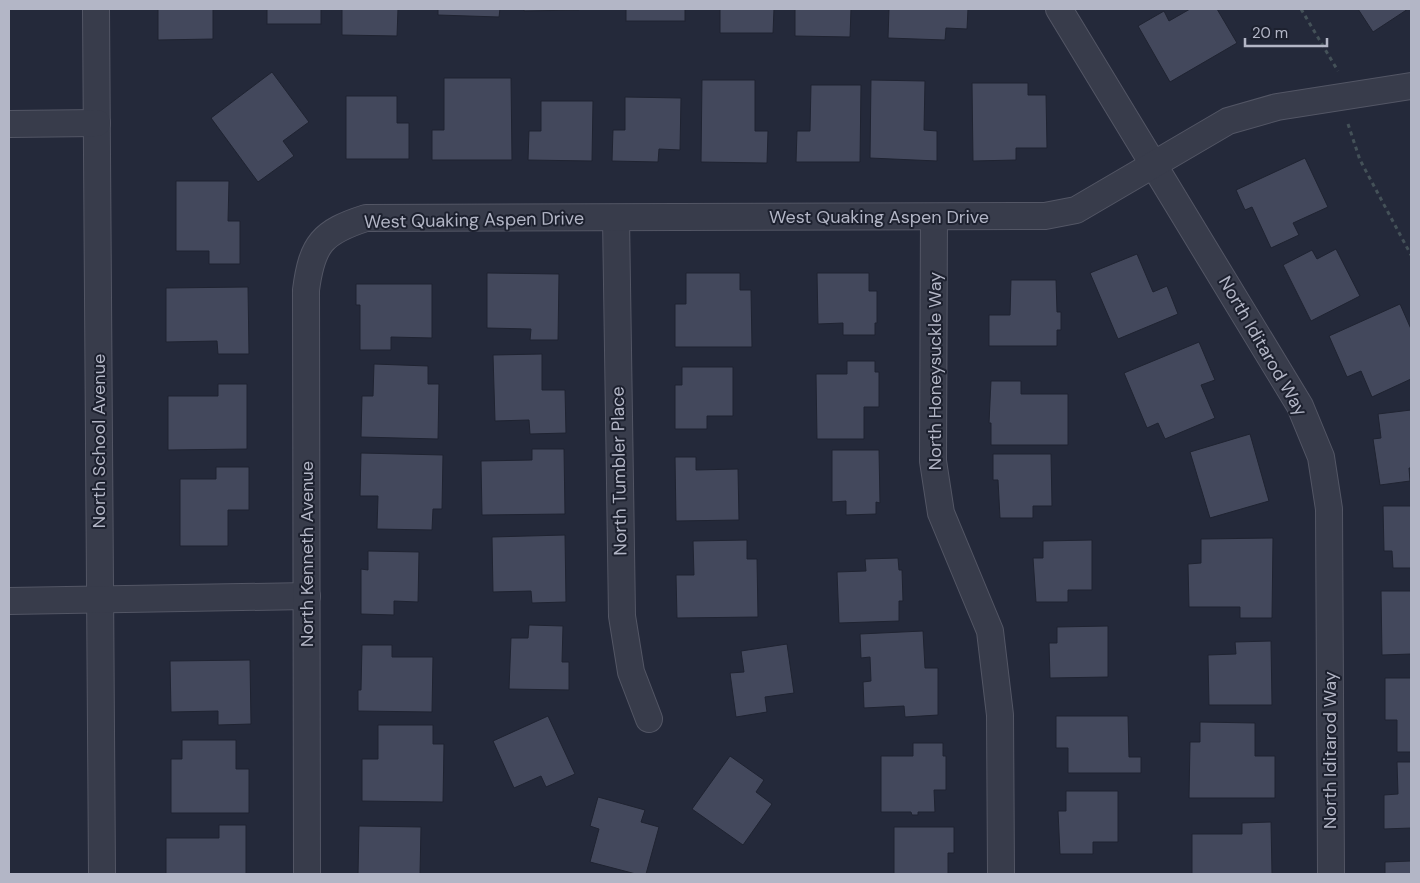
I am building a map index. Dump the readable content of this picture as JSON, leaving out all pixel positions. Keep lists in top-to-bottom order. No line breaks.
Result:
{"streets":{"street":["West Quaking Aspen Drive","North Iditarod Way","North Honeysuckle Way","North School Avenue","North Tumbler Place","North Kenneth Avenue"]},"crossings":[["West Quaking Aspen Drive","North Iditarod Way"],["West Quaking Aspen Drive","North Honeysuckle Way"],["West Quaking Aspen Drive","North Tumbler Place"],["West Quaking Aspen Drive","North Kenneth Avenue"]],"scale_bar":"20 m"}
